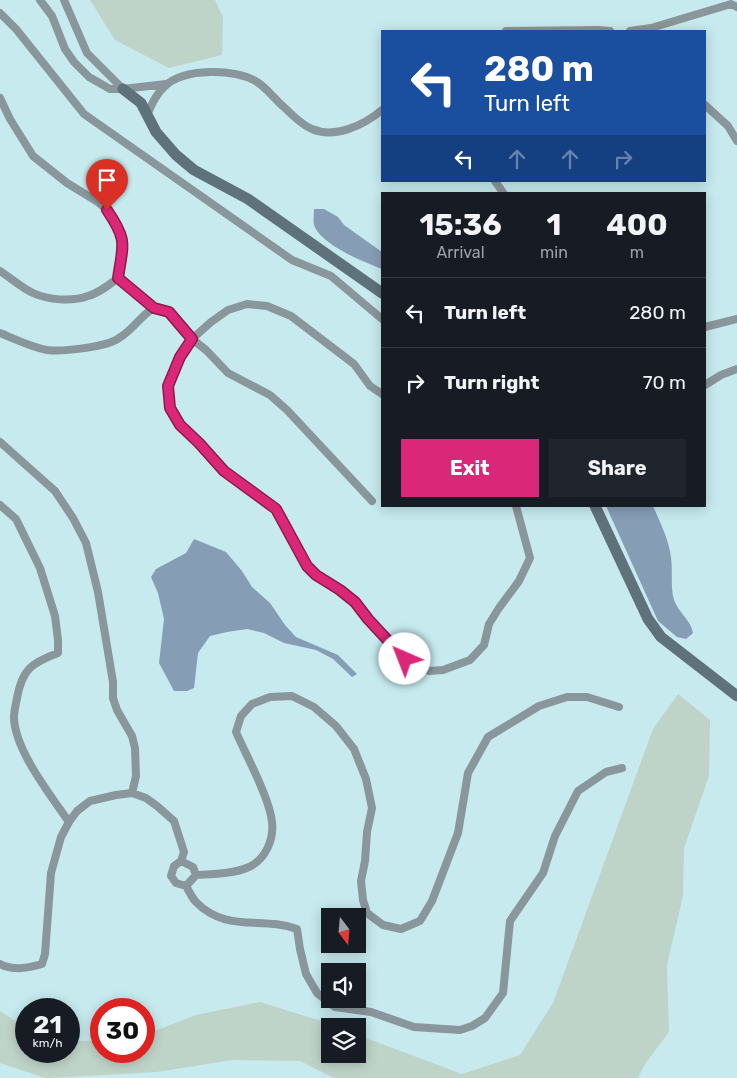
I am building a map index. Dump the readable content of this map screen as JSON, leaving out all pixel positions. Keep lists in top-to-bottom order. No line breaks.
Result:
{"north":"bottom","page":{"turn":["280 m","Turn left"],"eta":["15:36","Arrival","1","min","400","m"],"list":[{"name":"Turn left","value":"280 m"},{"name":"Turn right","value":"70 m"}],"buttons":["Exit","Share"],"speed":"21 km/h","limit":"30"}}
